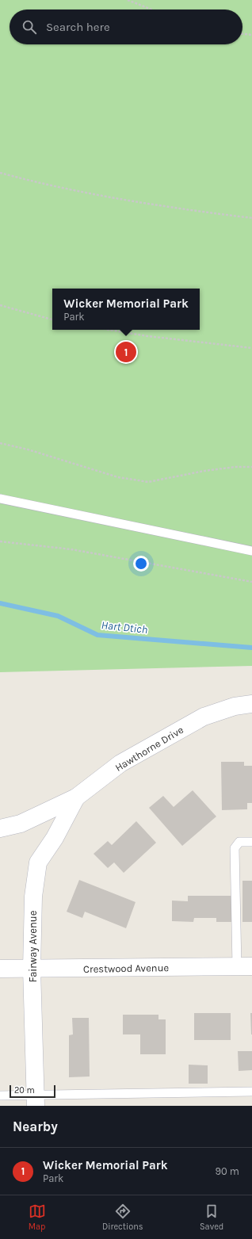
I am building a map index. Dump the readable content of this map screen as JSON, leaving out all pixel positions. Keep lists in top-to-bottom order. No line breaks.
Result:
{"streets":{"street":["Hawthorne Drive","Fairway Avenue","Crestwood Avenue"]},"crossings":[["Hawthorne Drive","Fairway Avenue"],["Fairway Avenue","Crestwood Avenue"]],"water":["Hart Dtich"],"scale_bar":"20 m","page":{"search":"Search here","popup":["Wicker Memorial Park","Park"],"pins":"1","scale":"20 m","heading":"Nearby","list":[{"mark":"1","name":"Wicker Memorial Park","note":"Park","value":"90 m"}],"nav":["Map","Directions","Saved"]}}
